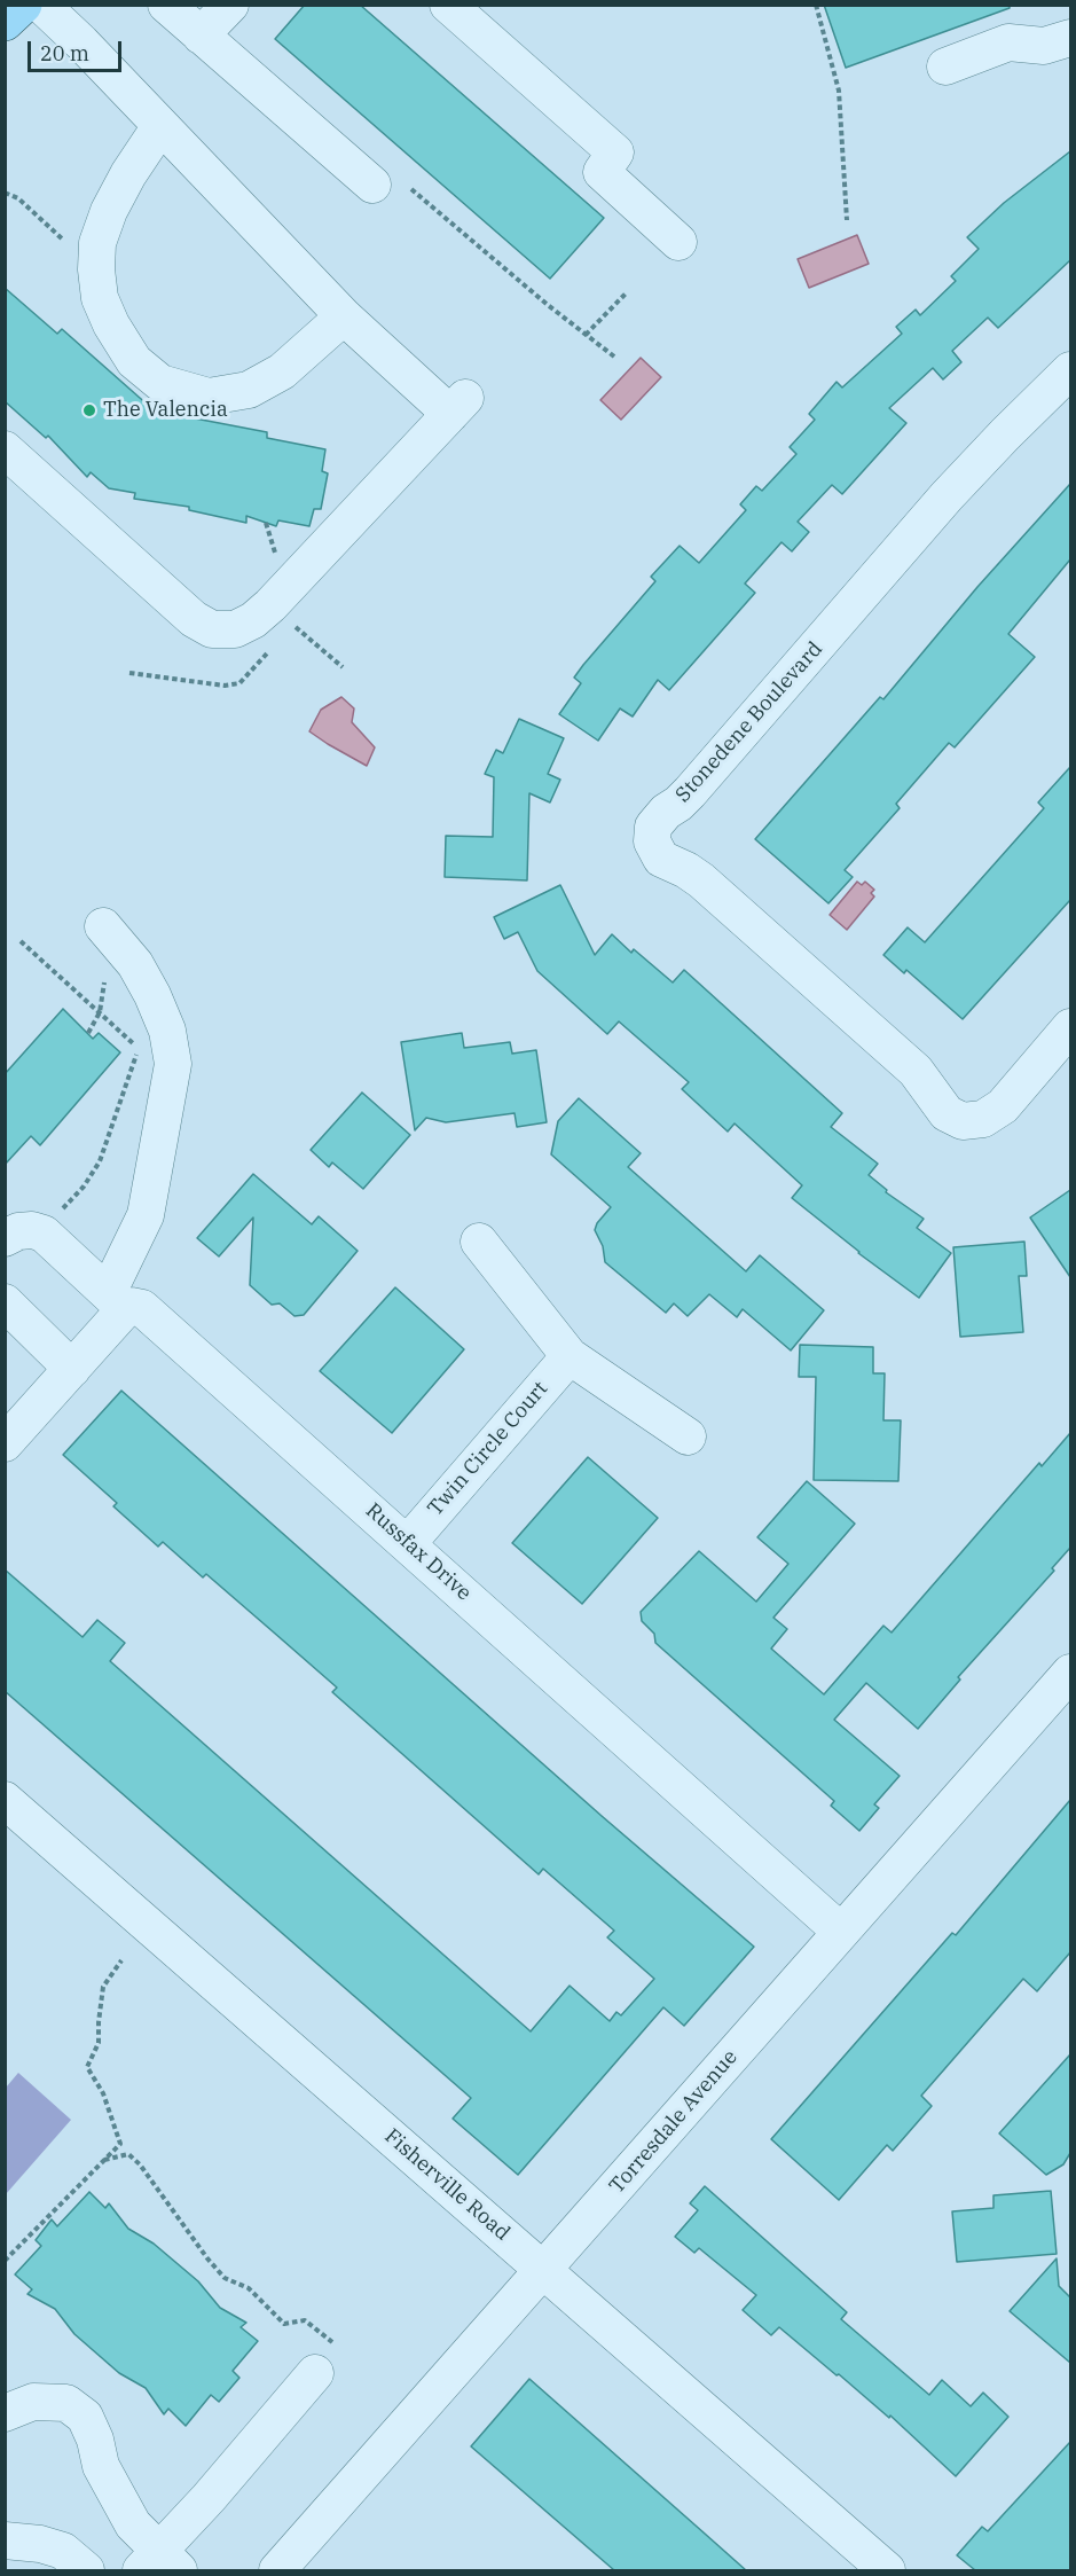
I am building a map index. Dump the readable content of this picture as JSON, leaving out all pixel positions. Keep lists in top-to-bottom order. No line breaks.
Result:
{"streets":{"street":["Stonedene Boulevard","Twin Circle Court","Russfax Drive","Torresdale Avenue","Fisherville Road"]},"crossings":[["Twin Circle Court","Russfax Drive"],["Russfax Drive","Torresdale Avenue"],["Torresdale Avenue","Fisherville Road"]],"places":["The Valencia"],"scale_bar":"20 m"}
